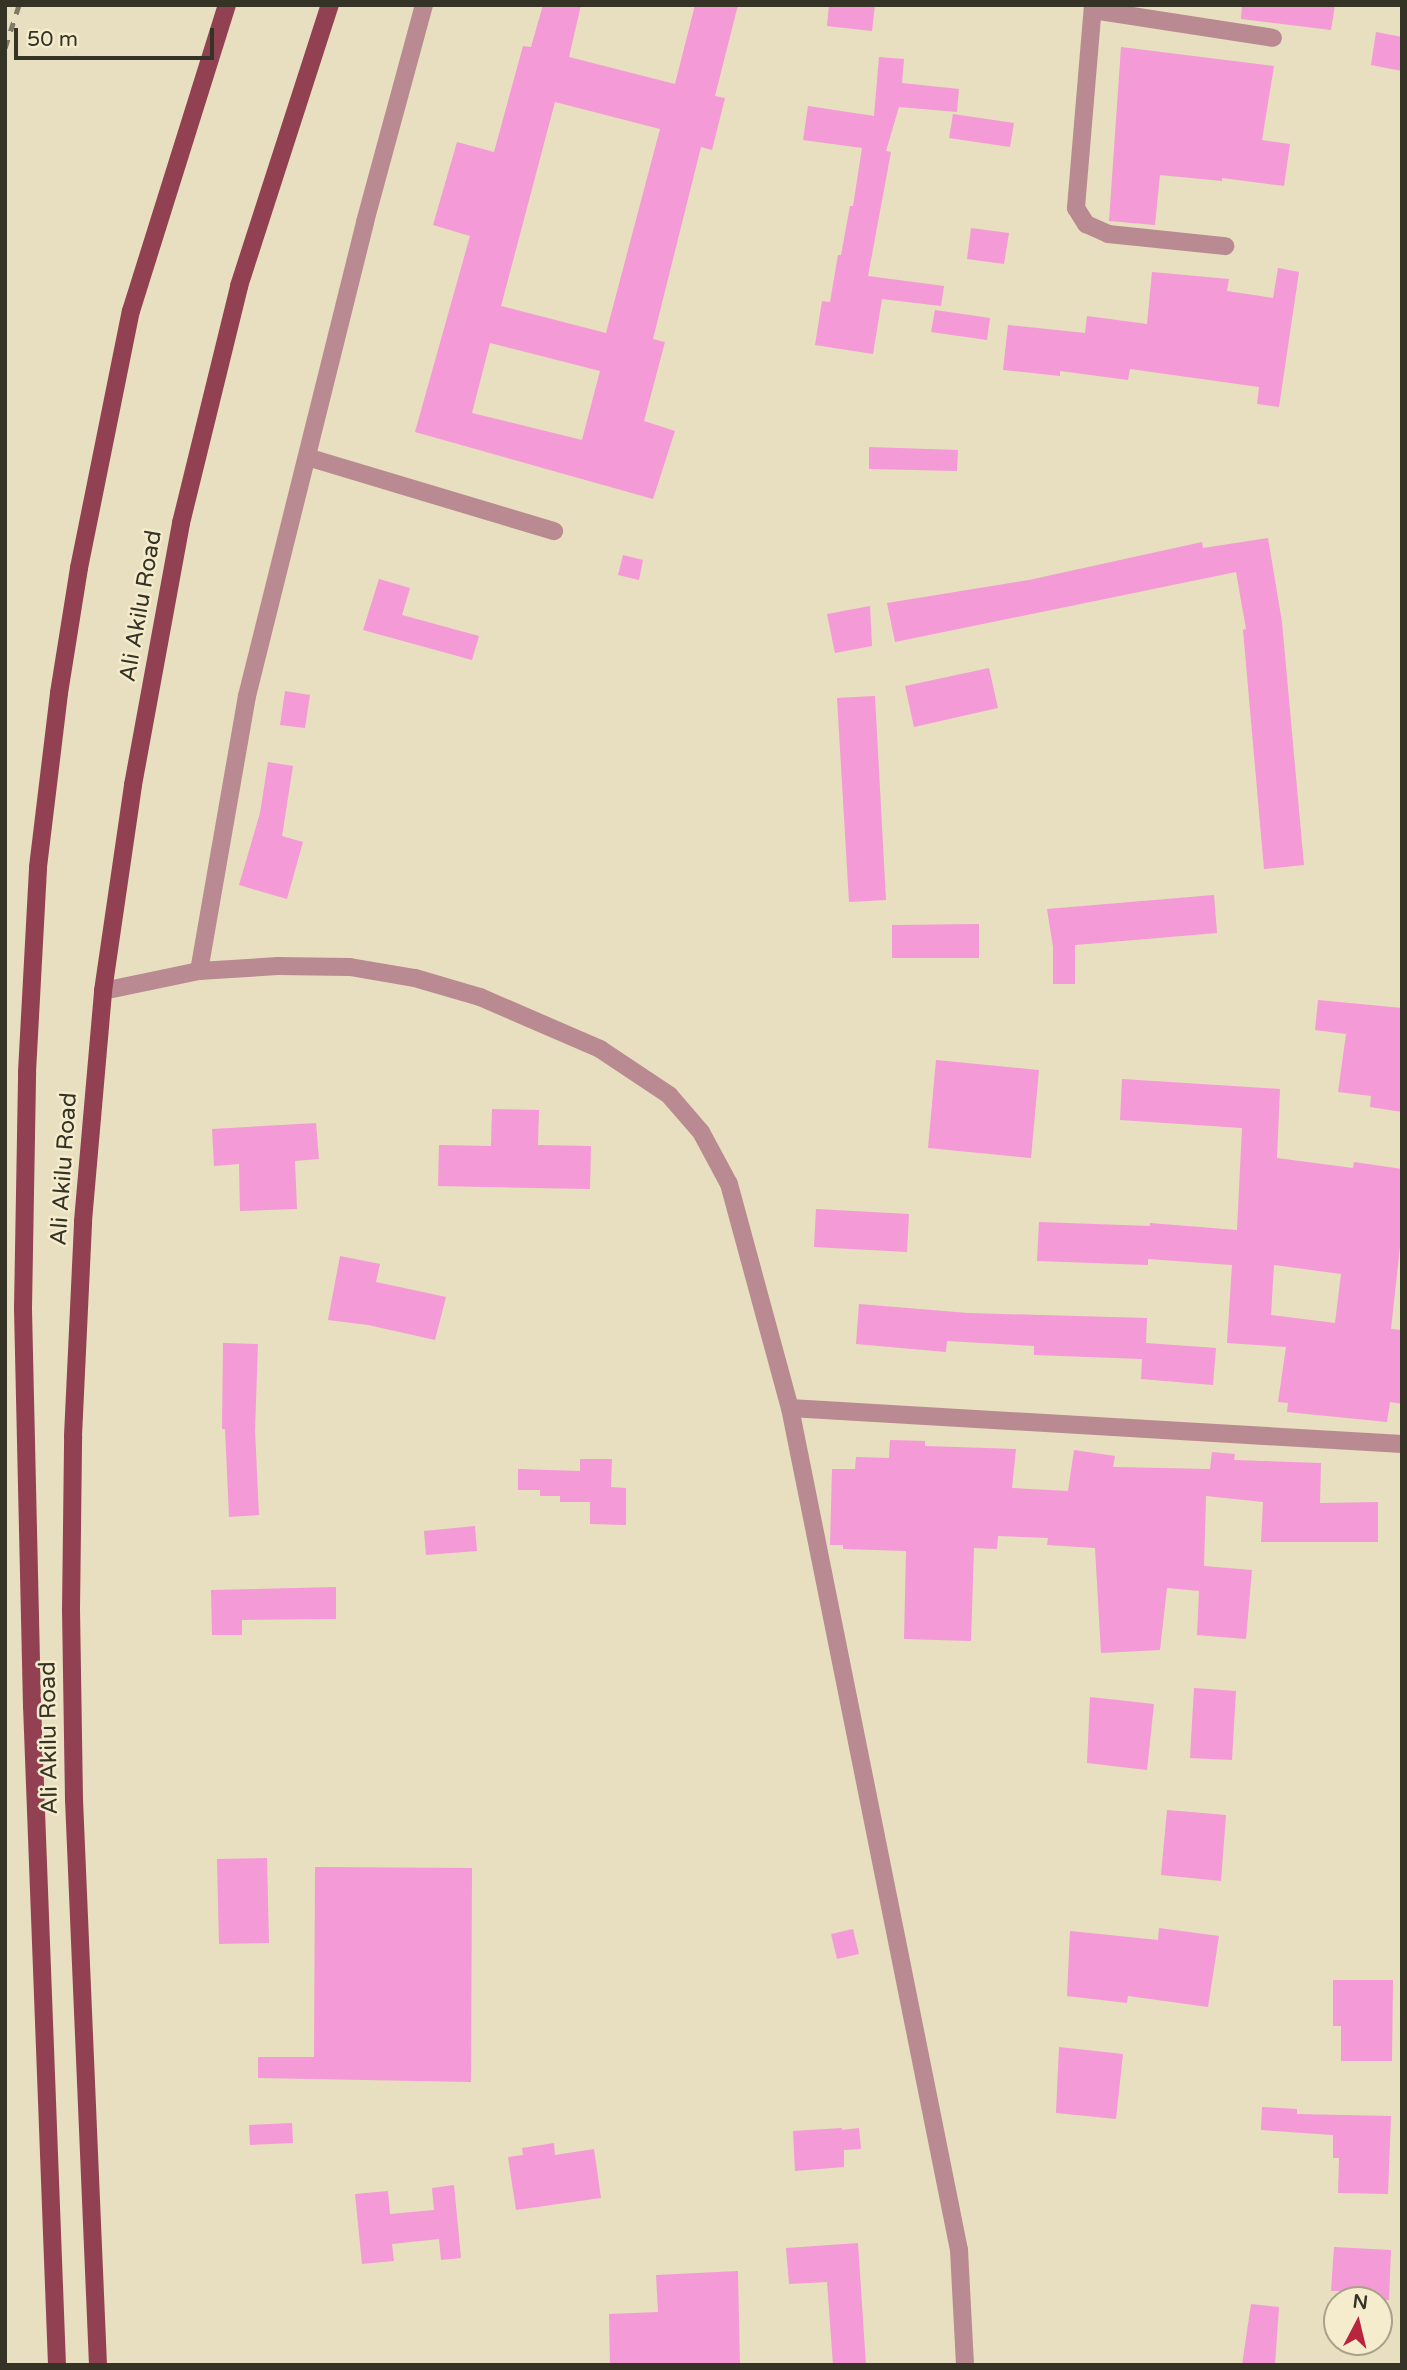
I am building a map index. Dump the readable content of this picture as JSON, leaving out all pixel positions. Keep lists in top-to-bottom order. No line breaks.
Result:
{"streets":{"main road":["Ali Akilu Road"]},"scale_bar":"50 m","north":"top"}
